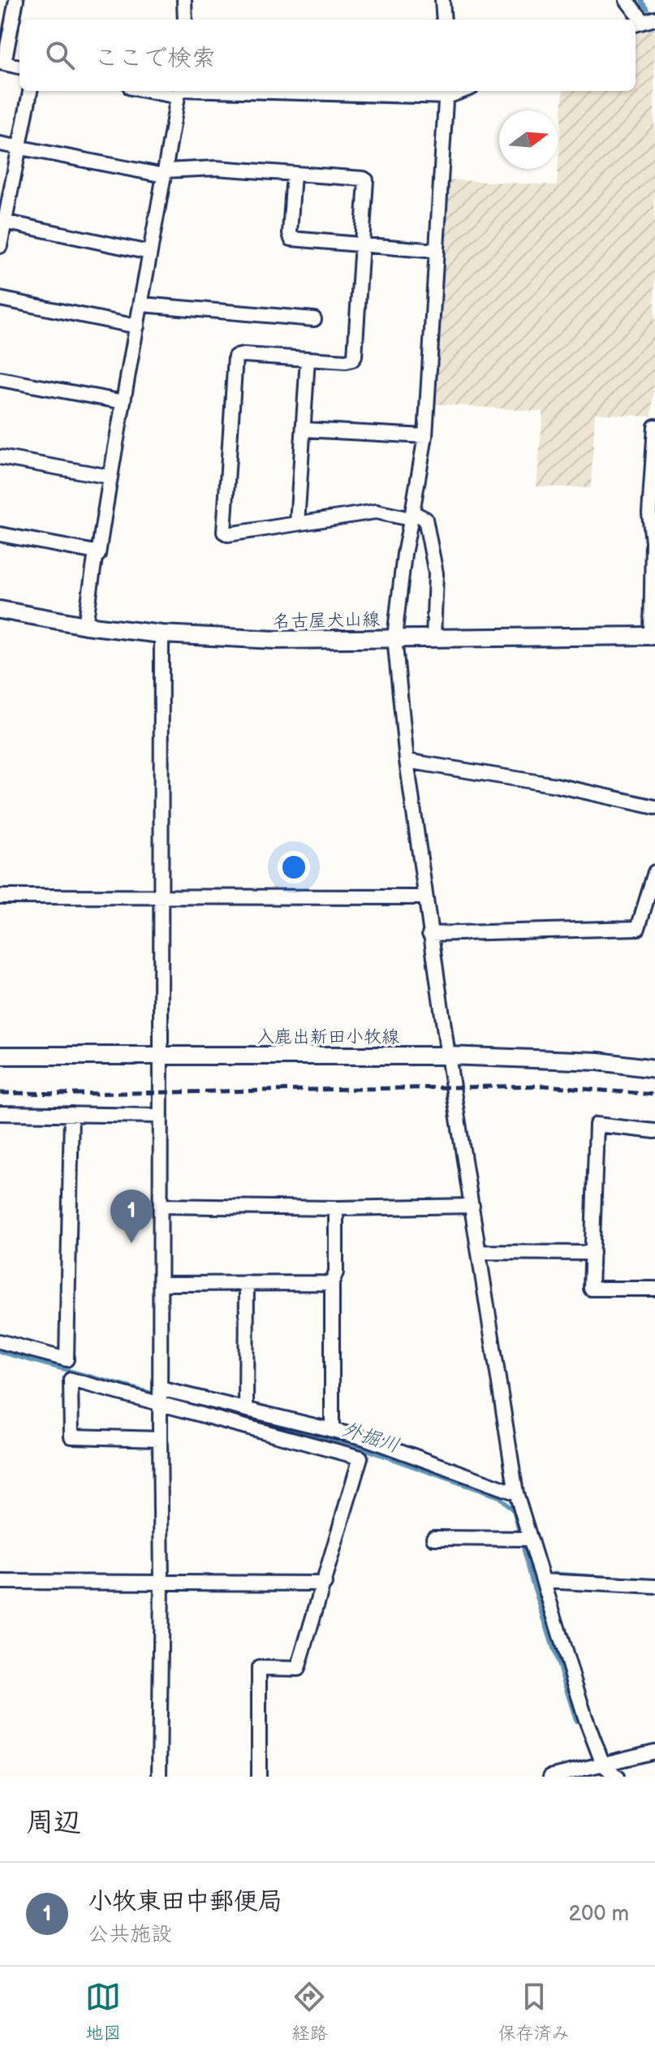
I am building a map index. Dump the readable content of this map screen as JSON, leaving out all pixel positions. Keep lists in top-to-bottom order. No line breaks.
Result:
{"streets":{"main road":["名古屋犬山線","入鹿出新田小牧線"]},"water":["外掘川"],"north":"right","page":{"search":"ここで検索","pins":"1","heading":"周辺","list":[{"mark":"1","name":"小牧東田中郵便局","note":"公共施設","value":"200 m"}],"nav":["地図","経路","保存済み"]}}
